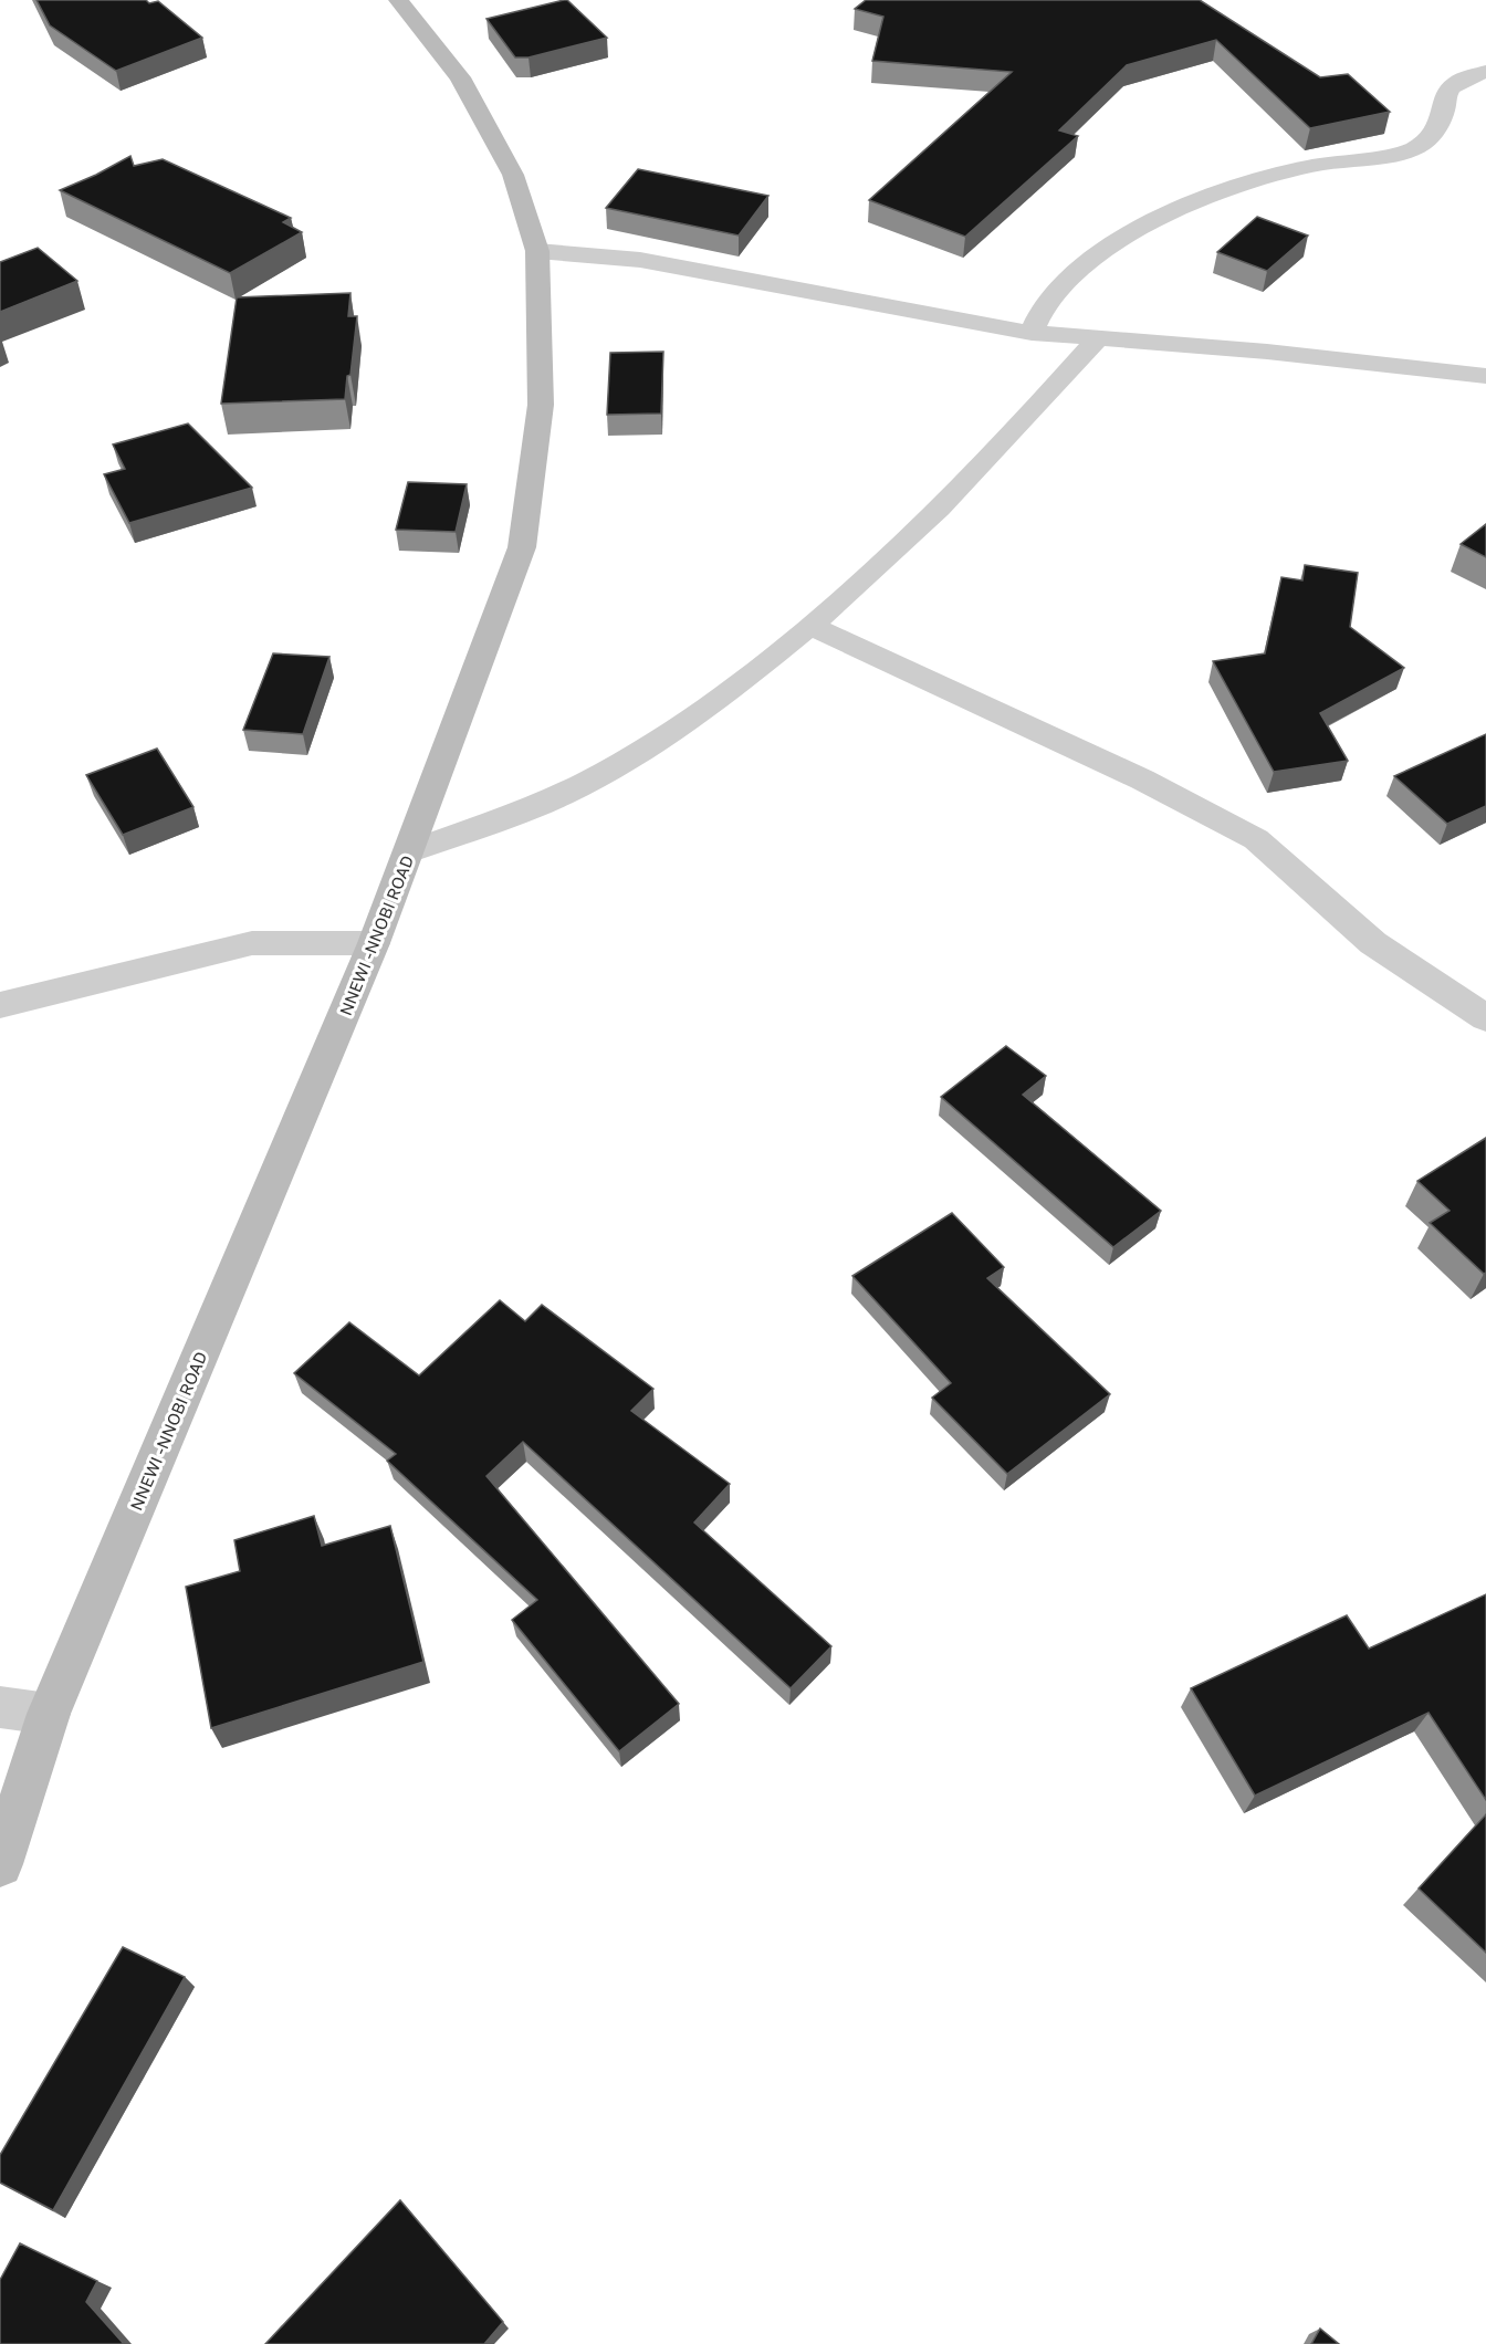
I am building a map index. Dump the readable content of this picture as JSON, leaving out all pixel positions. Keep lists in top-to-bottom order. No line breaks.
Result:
{"streets":{"main road":["NNEWI -NNOBI ROAD"]}}
